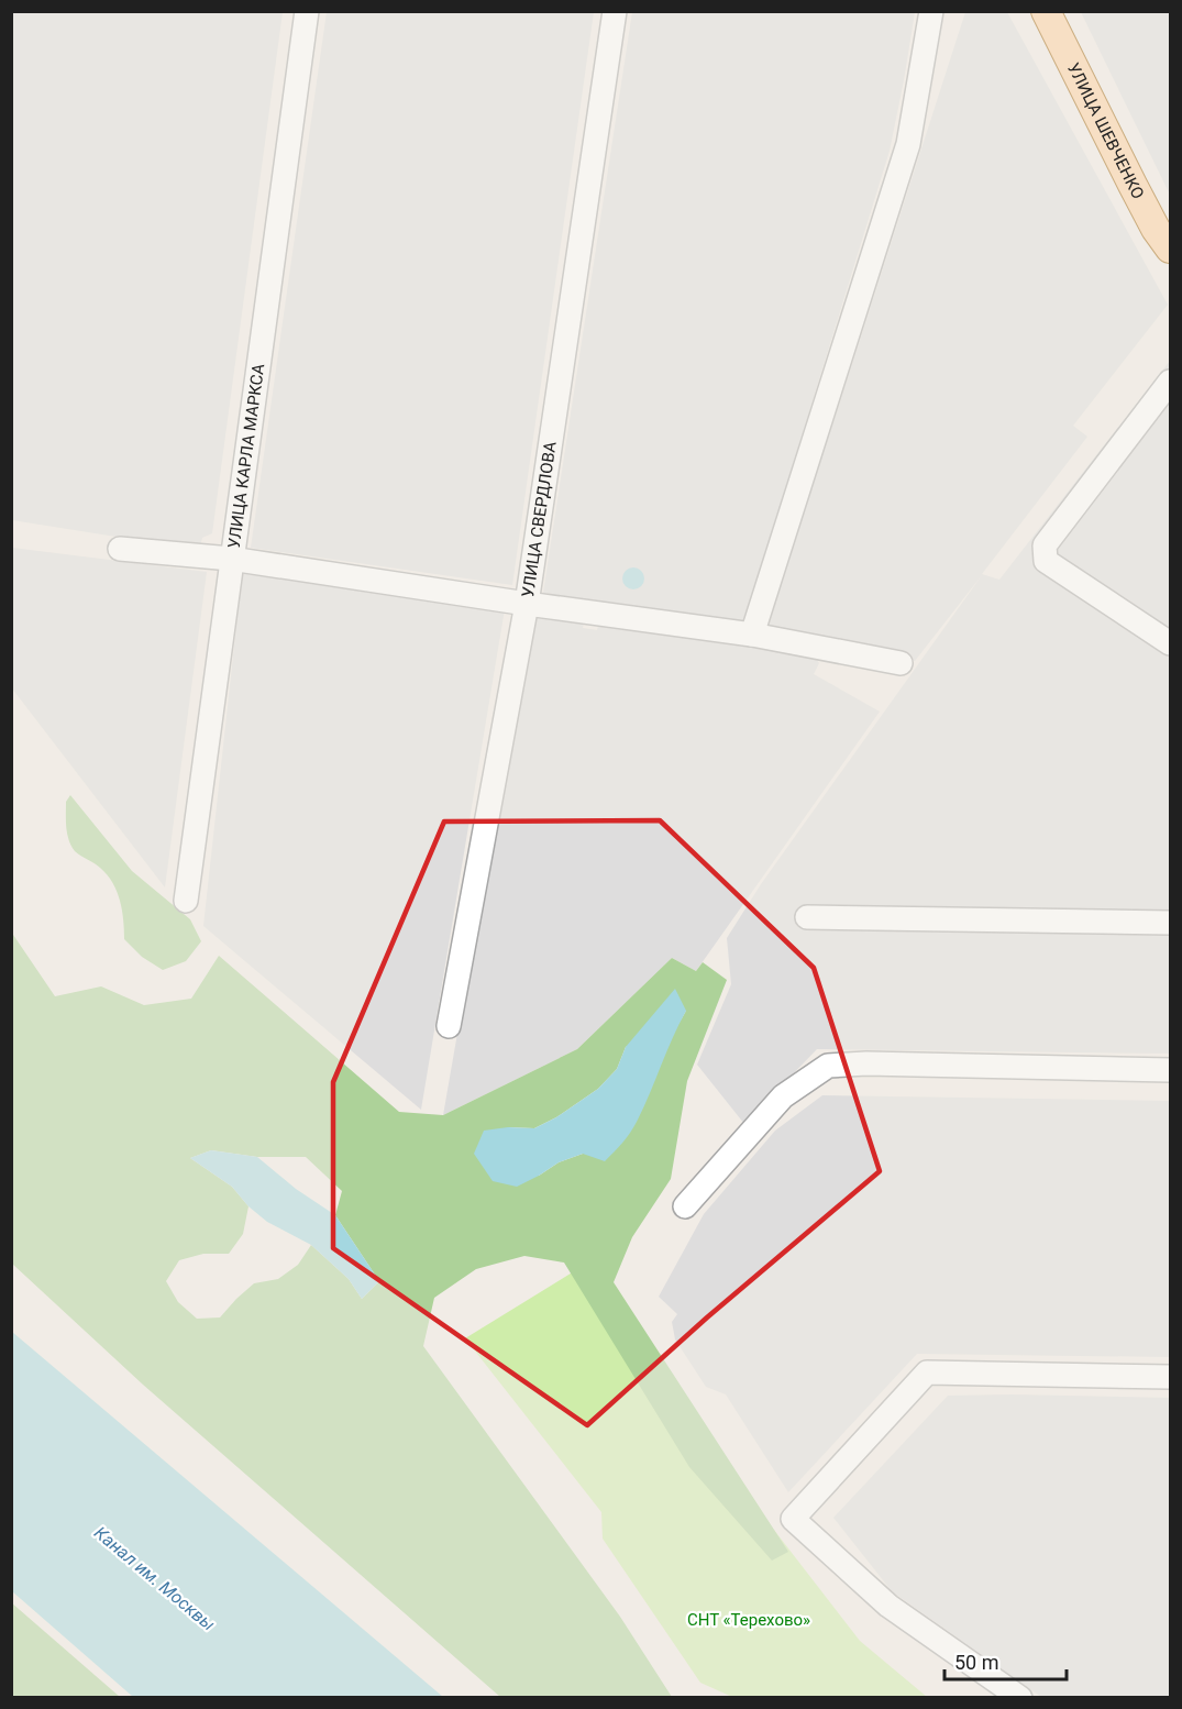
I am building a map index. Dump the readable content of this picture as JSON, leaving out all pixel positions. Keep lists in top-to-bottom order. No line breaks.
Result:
{"streets":{"main road":["УЛИЦА ШЕВЧЕНКО"],"street":["УЛИЦА КАРЛА МАРКСА","УЛИЦА СВЕРДЛОВА"]},"water":["Канал им. Москвы"],"parks":["СНТ «Терехово»"],"scale_bar":"50 m"}
